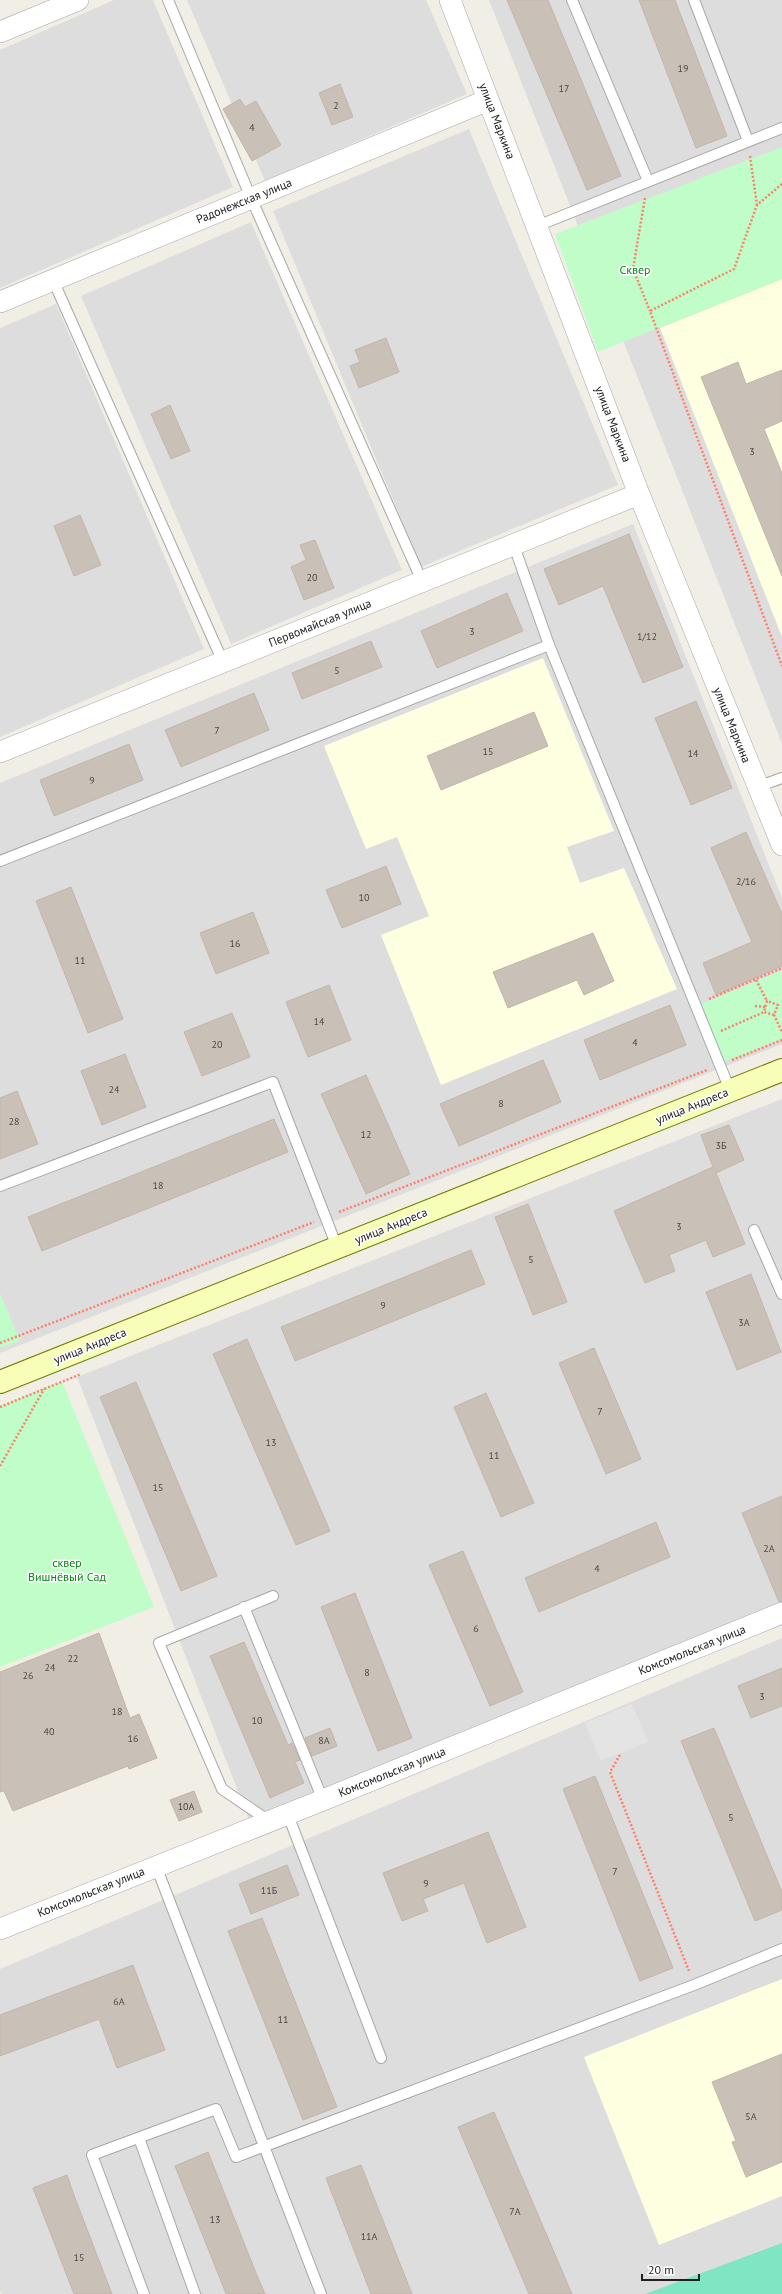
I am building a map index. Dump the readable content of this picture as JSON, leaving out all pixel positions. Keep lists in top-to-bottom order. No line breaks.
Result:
{"streets":{"street":["улица Маркина","Радонежская улица","Первомайская улица","улица Андреса","Комсомольская улица"]},"crossings":[["улица Маркина","Радонежская улица"],["улица Маркина","Первомайская улица"]],"parks":["Сквер","сквер Вишнёвый Сад"],"house_numbers":["19","17","2","4","3","20","3","1/12","5","7","15","14","9","2/16","10","16","11","14","4","20","24","8","28","12","3Б","18","3","5","9","3А","7","13","11","15","2А","4","6","22","24","8","26","3","18","10","40","16","8А","10А","5","7","9","11Б","6А","11","5А","7А","13","11А","15"],"scale_bar":"20 m"}
